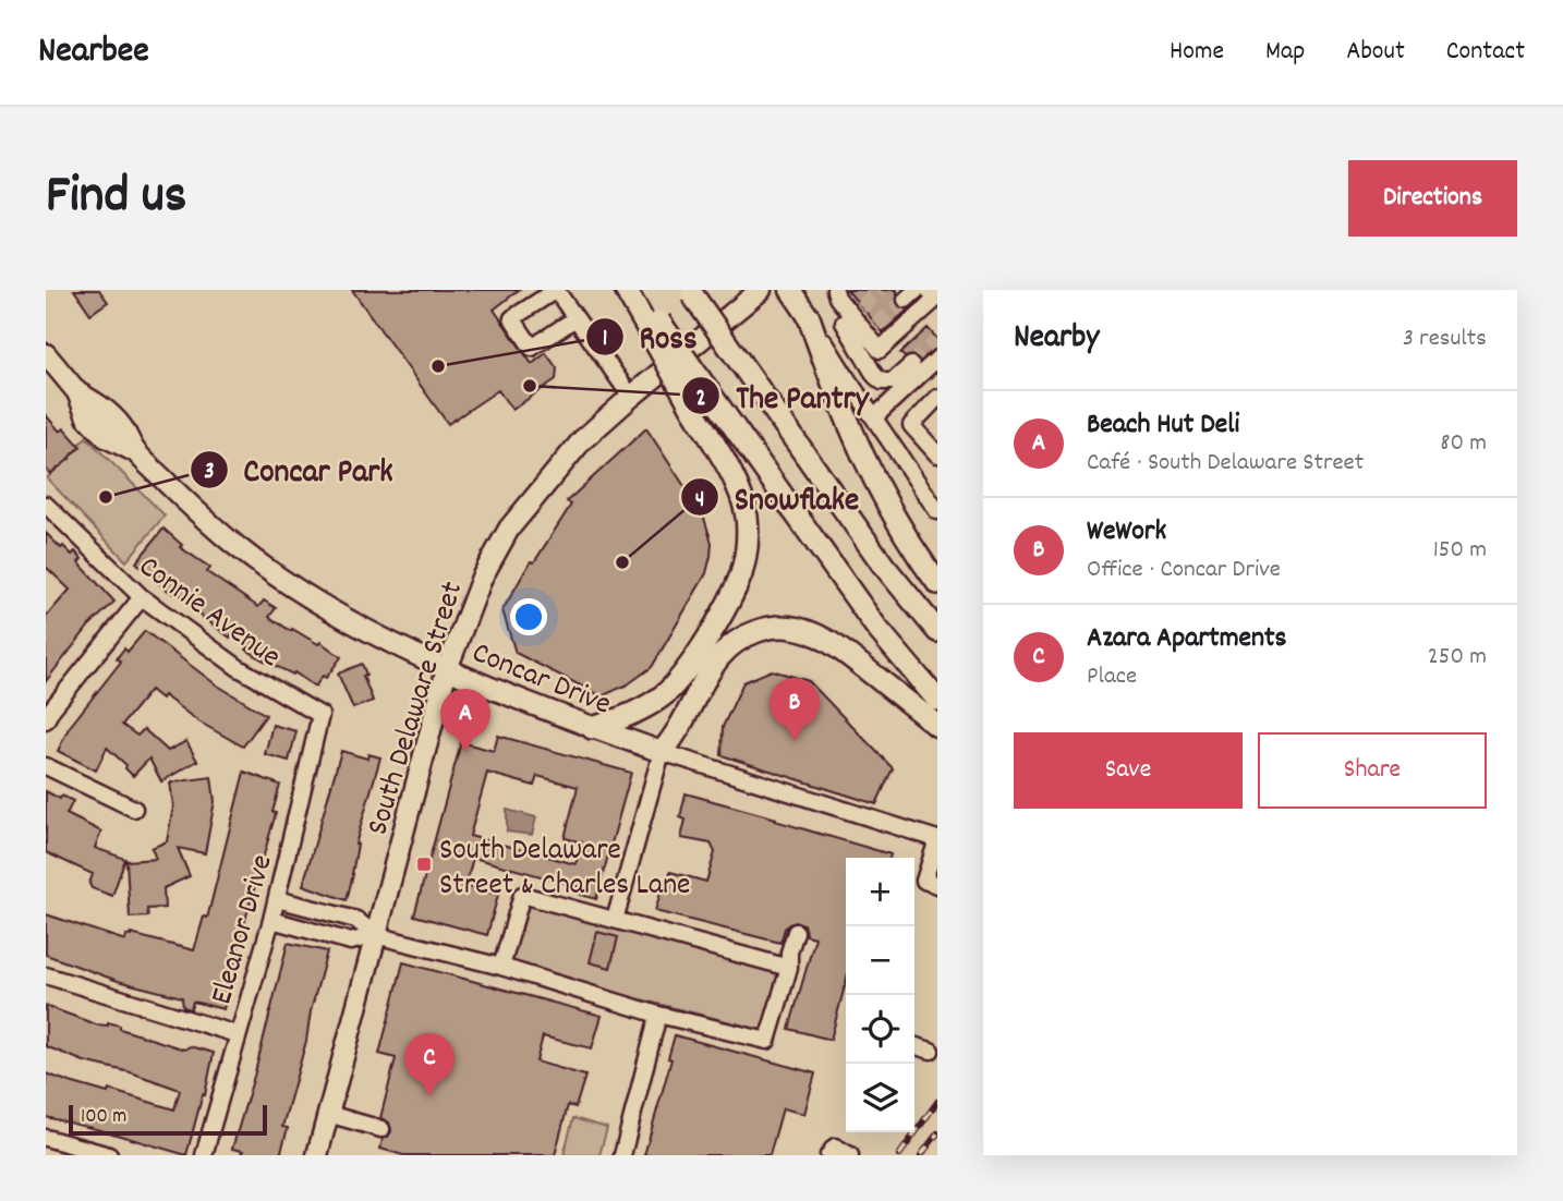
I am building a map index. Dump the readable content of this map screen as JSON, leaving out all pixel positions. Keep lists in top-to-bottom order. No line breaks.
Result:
{"streets":{"main road":["Concar Drive","South Delaware Street"],"street":["Connie Avenue","Eleanor Drive"]},"crossings":[["Connie Avenue","Eleanor Drive"],["Concar Drive","South Delaware Street"]],"places":{"other":["Ross","The Pantry","Concar Park","Snowflake"],"transit":["South Delaware Street & Charles Lane"]},"scale_bar":"100 m","page":{"header":"Nearbee","nav":["Home","Map","About","Contact"],"title":"Find us","buttons":["Directions",["Save","Share"]],"heading":["Nearby","3 results"],"list":[{"mark":"A","name":"Beach Hut Deli","note":"Café · South Delaware Street","value":"80 m"},{"mark":"B","name":"WeWork","note":"Office · Concar Drive","value":"150 m"},{"mark":"C","name":"Azara Apartments","note":"Place","value":"250 m"}],"pins":["B","A","C"],"map_buttons":["+","−"],"scale":"100 m"}}
